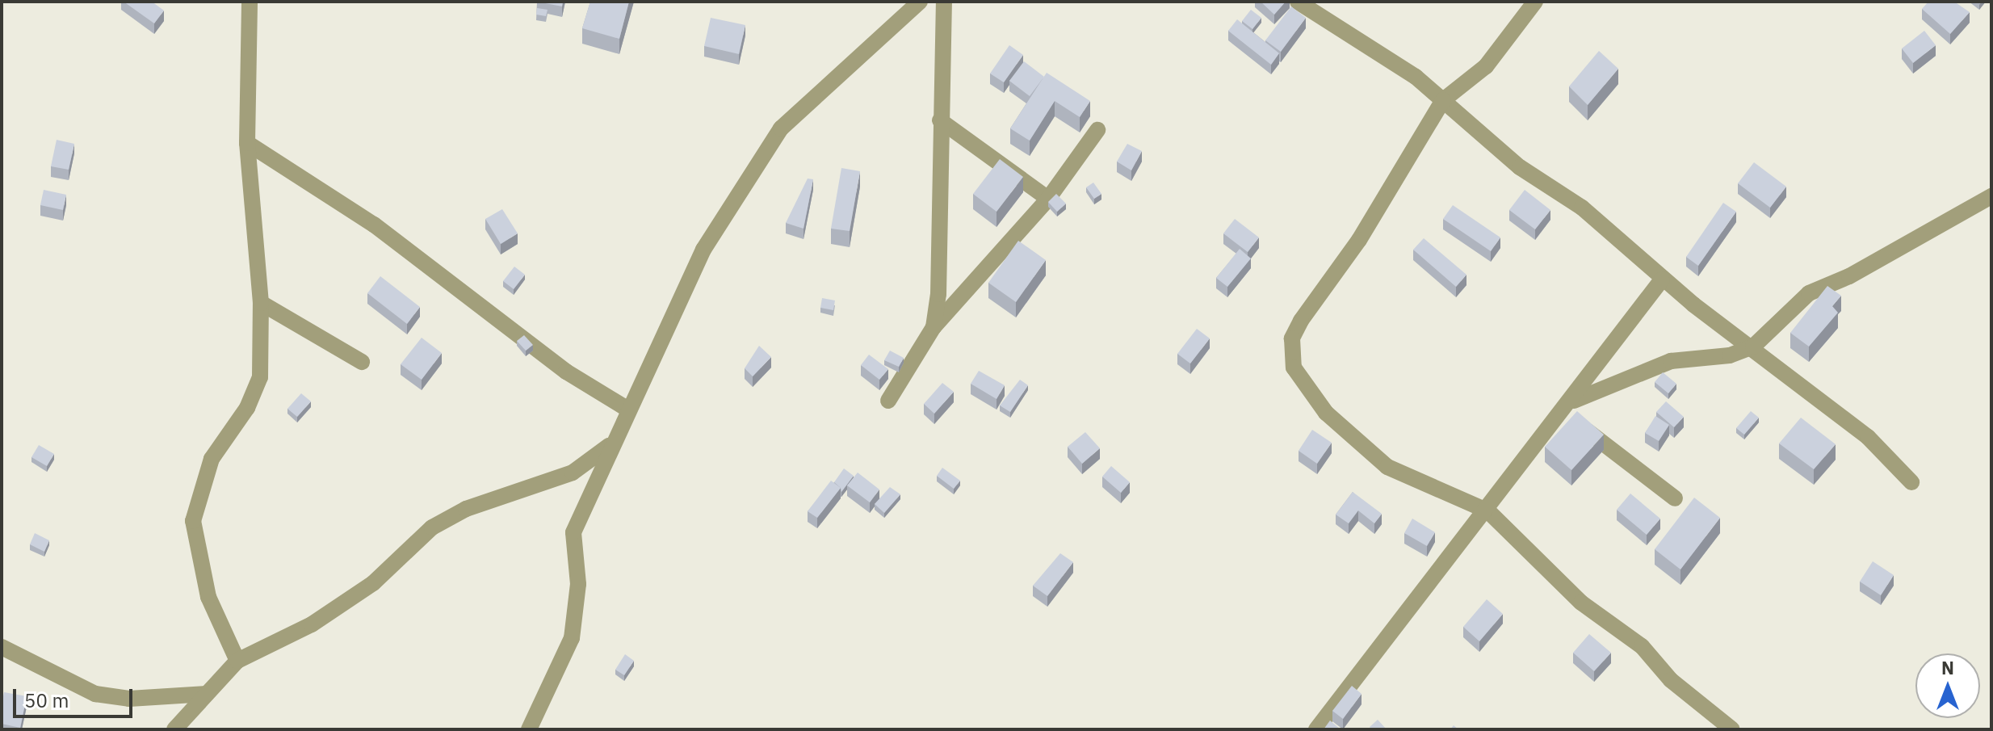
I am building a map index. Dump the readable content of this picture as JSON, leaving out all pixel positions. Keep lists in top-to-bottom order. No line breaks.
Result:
{"scale_bar":"50 m","north":"top"}
